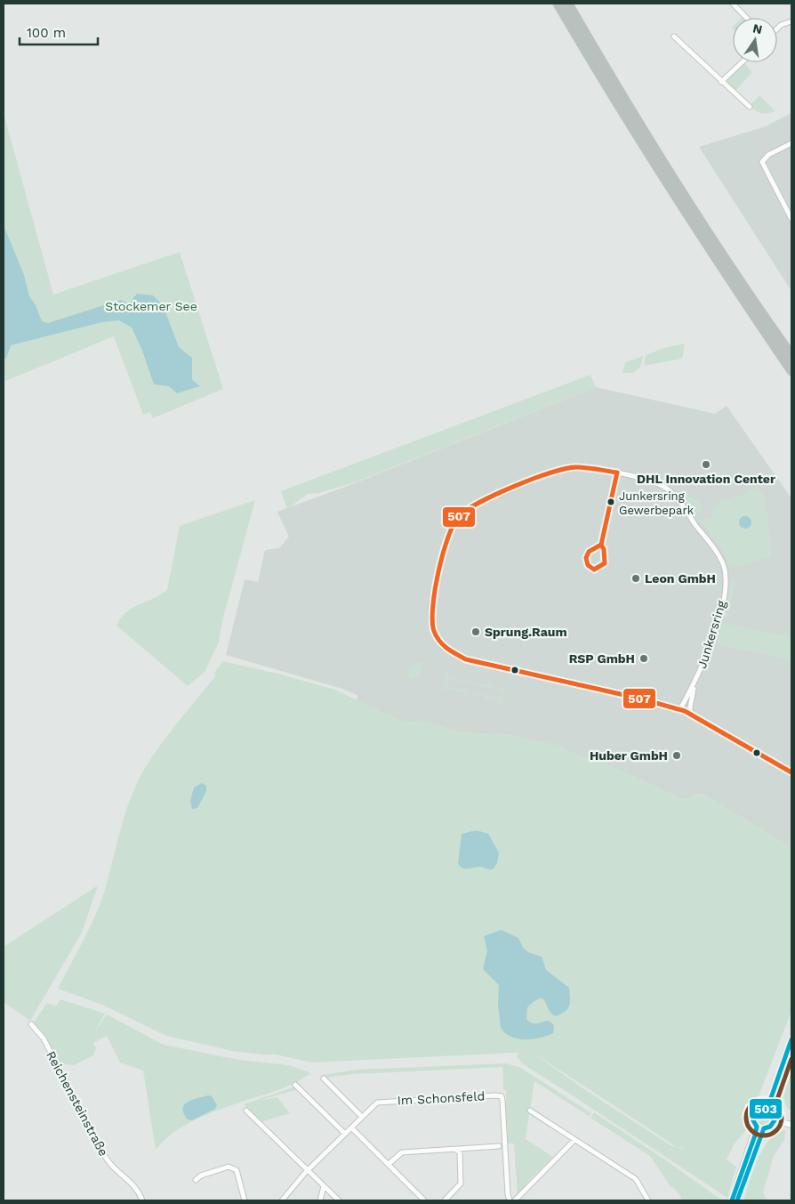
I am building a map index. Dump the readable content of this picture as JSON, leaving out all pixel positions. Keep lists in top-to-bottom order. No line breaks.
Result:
{"streets":{"street":["Junkersring","Im Schonsfeld","Reichensteinstraße"]},"parks":["Stockemer See"],"places":["DHL Innovation Center","Junkersring Gewerbepark","Leon GmbH","Sprung.Raum","RSP GmbH","Huber GmbH"],"lines":["transit line 507","transit line 503"],"scale_bar":"100 m","north":"top"}
